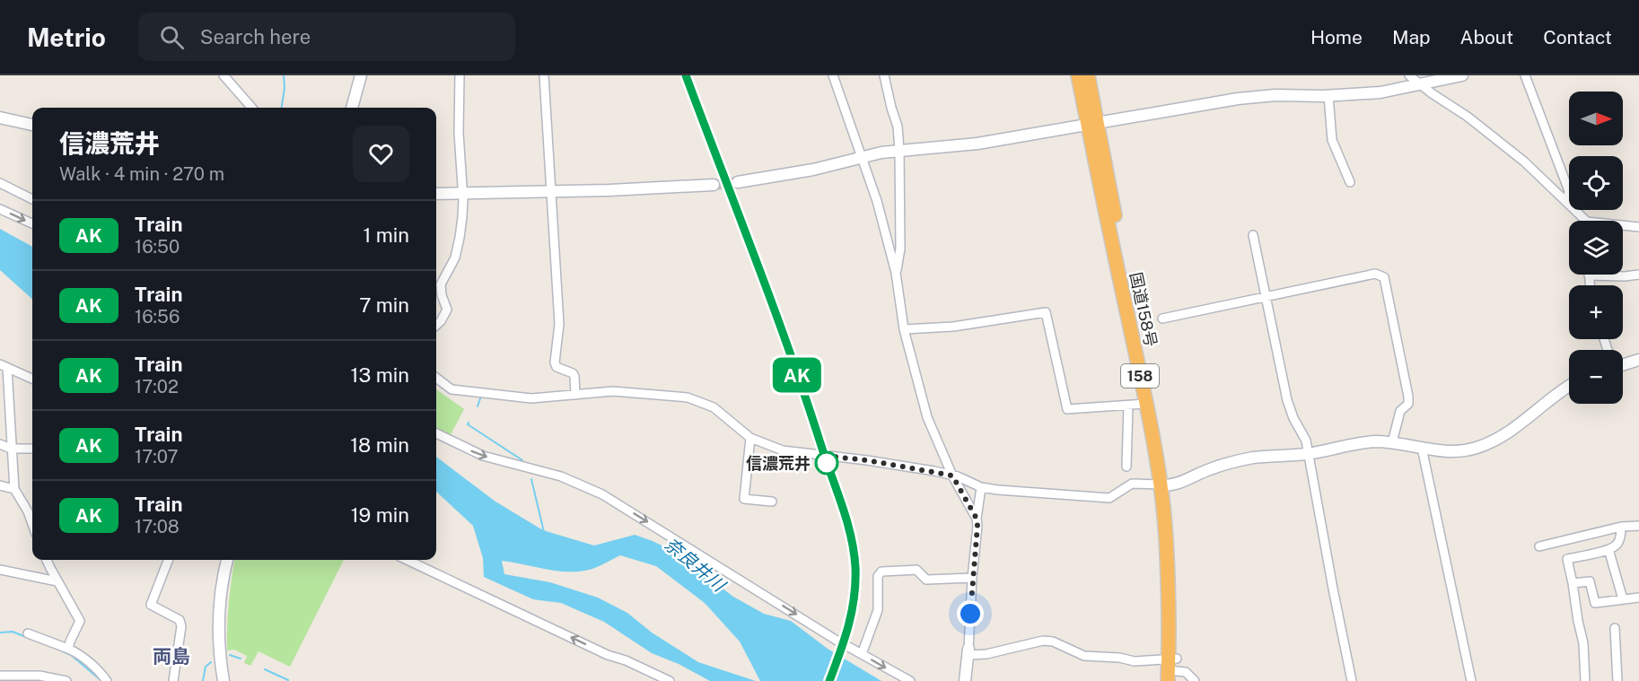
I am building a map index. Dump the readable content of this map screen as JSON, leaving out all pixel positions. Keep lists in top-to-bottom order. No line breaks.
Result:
{"streets":{"highway":["国道158号","158"]},"districts":["両島"],"water":["奈良井川"],"places":["信濃荒井"],"north":"right","page":{"header":"Metrio","search":"Search here","nav":["Home","Map","About","Contact"],"on_map":"AK","map_buttons":["+","−"],"heading":["信濃荒井","Walk · 4 min · 270 m"],"list":[{"mark":"AK","name":"Train","note":"16:50","value":"1 min"},{"mark":"AK","name":"Train","note":"16:56","value":"7 min"},{"mark":"AK","name":"Train","note":"17:02","value":"13 min"},{"mark":"AK","name":"Train","note":"17:07","value":"18 min"},{"mark":"AK","name":"Train","note":"17:08","value":"19 min"}]}}
